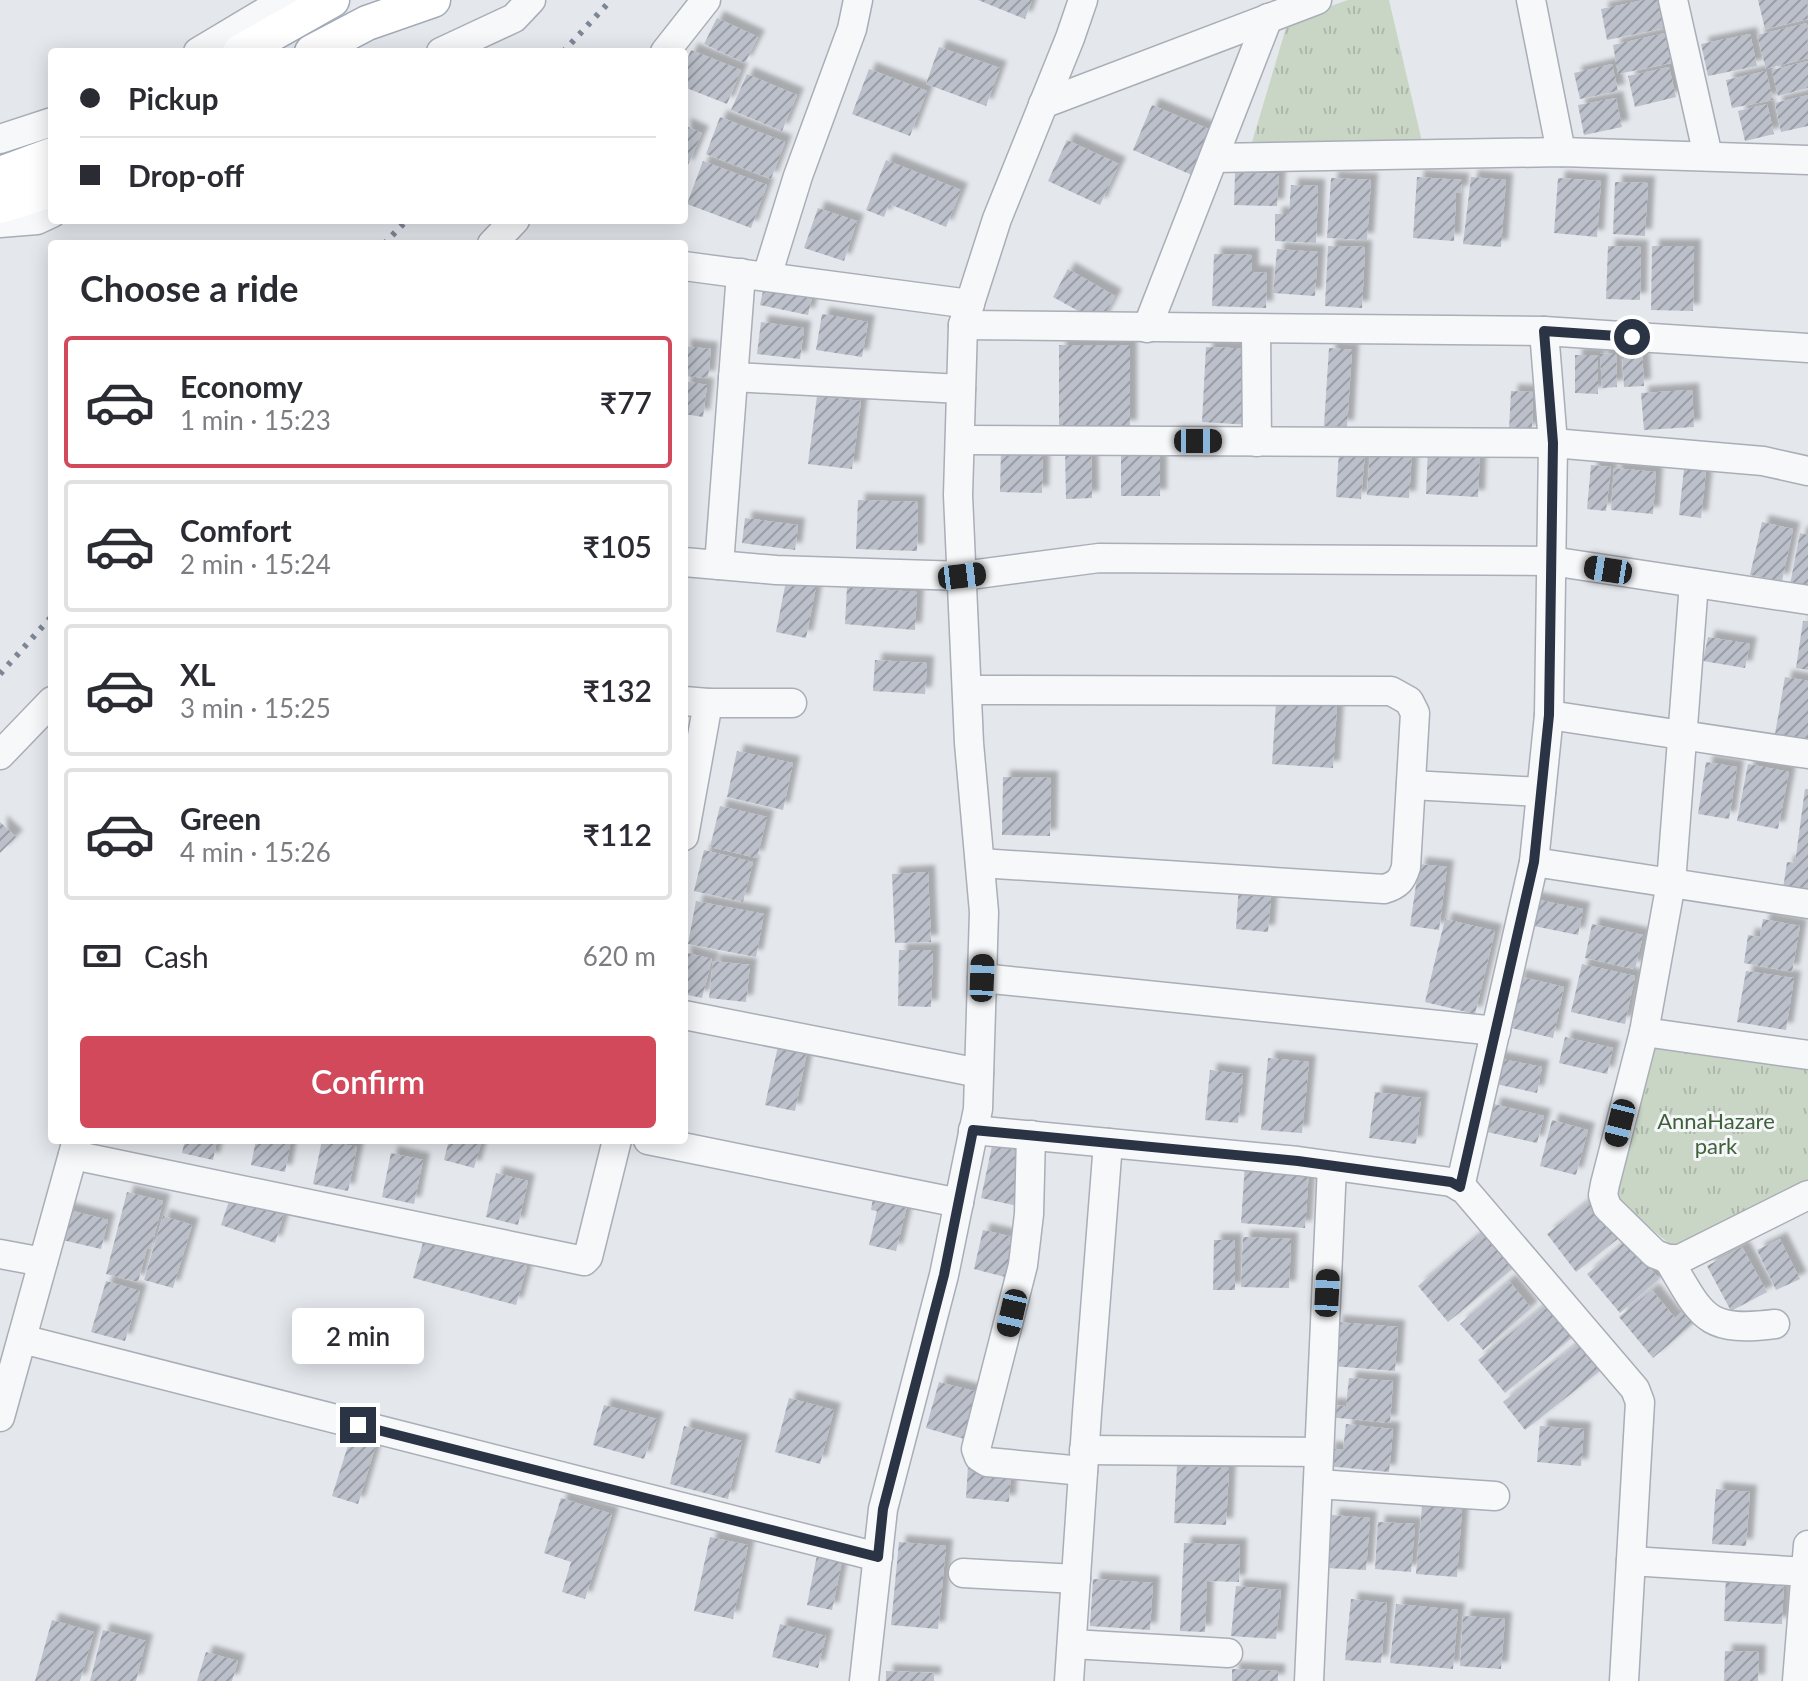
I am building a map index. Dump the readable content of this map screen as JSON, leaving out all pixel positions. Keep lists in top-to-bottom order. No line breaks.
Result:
{"parks":["AnnaHazare park"],"page":{"banner":["Pickup","Drop-off"],"heading":"Choose a ride","list":[{"name":"Economy","note":"1 min · 15:23","value":"₹77"},{"name":"Comfort","note":"2 min · 15:24","value":"₹105"},{"name":"XL","note":"3 min · 15:25","value":"₹132"},{"name":"Green","note":"4 min · 15:26","value":"₹112"}],"pay":["Cash","620 m"],"buttons":"Confirm","bubble":"2 min"}}
